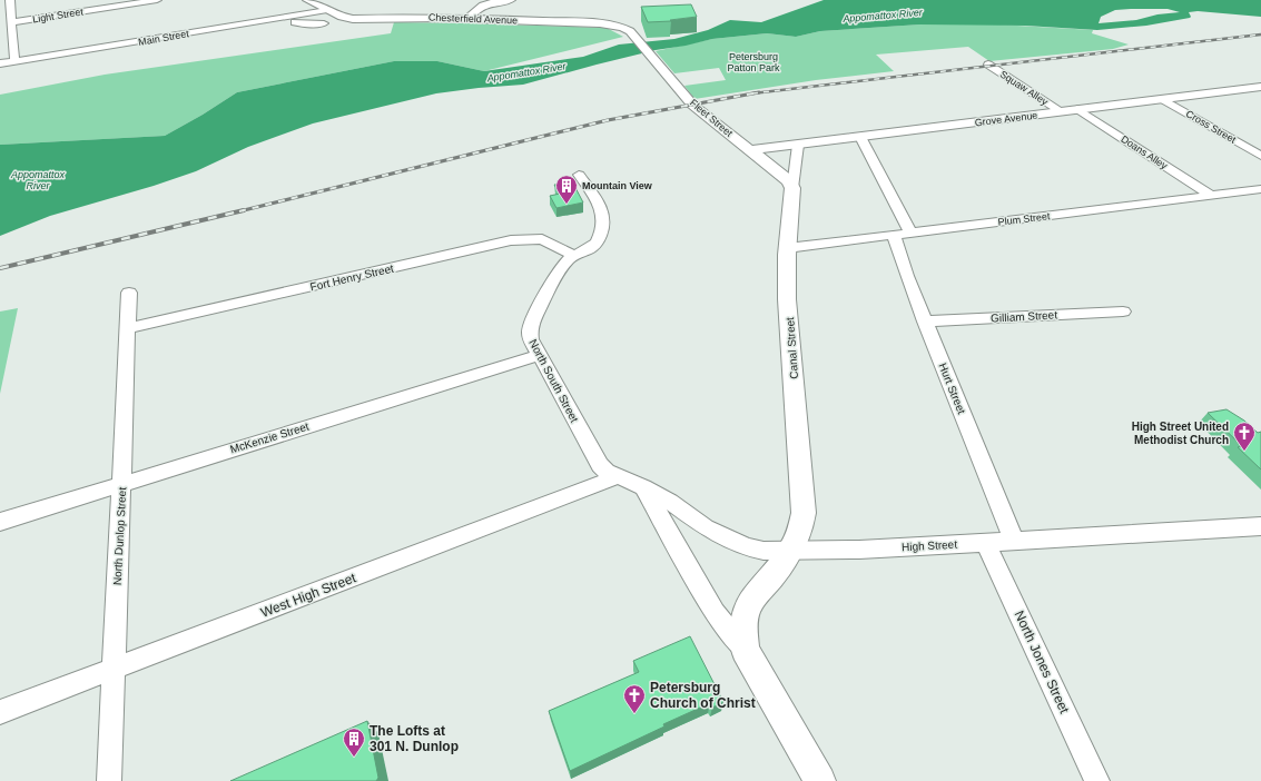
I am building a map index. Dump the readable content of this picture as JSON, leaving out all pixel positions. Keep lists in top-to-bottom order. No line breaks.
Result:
{"streets":{"main road":["Chesterfield Avenue","Fleet Street","Grove Avenue","Canal Street"],"street":["Light Street","Main Street","Squaw Alley","Cross Street","Doans Alley","Plum Street","Fort Henry Street","Gilliam Street","North South Street","Hurt Street","McKenzie Street","North Dunlop Street","High Street","West High Street","North Jones Street"]},"crossings":[["Chesterfield Avenue","Main Street"],["Chesterfield Avenue","Fleet Street"],["Squaw Alley","Grove Avenue"],["Fleet Street","Grove Avenue"],["Fleet Street","Canal Street"],["Grove Avenue","Cross Street"],["Grove Avenue","Doans Alley"],["Grove Avenue","Canal Street"],["Grove Avenue","Hurt Street"],["Doans Alley","Plum Street"],["Plum Street","Canal Street"],["Plum Street","Hurt Street"],["Fort Henry Street","North South Street"],["Fort Henry Street","North Dunlop Street"],["Gilliam Street","Hurt Street"],["Canal Street","High Street"],["North South Street","McKenzie Street"],["North South Street","High Street"],["North South Street","West High Street"],["Hurt Street","High Street"],["McKenzie Street","North Dunlop Street"],["North Dunlop Street","West High Street"],["High Street","West High Street"],["High Street","North Jones Street"]],"water":["Appomattox River"],"parks":["Petersburg Patton Park"],"places":{"building":["Mountain View","The Lofts at 301 N. Dunlop"],"church":["High Street United Methodist Church","Petersburg Church of Christ"]}}
